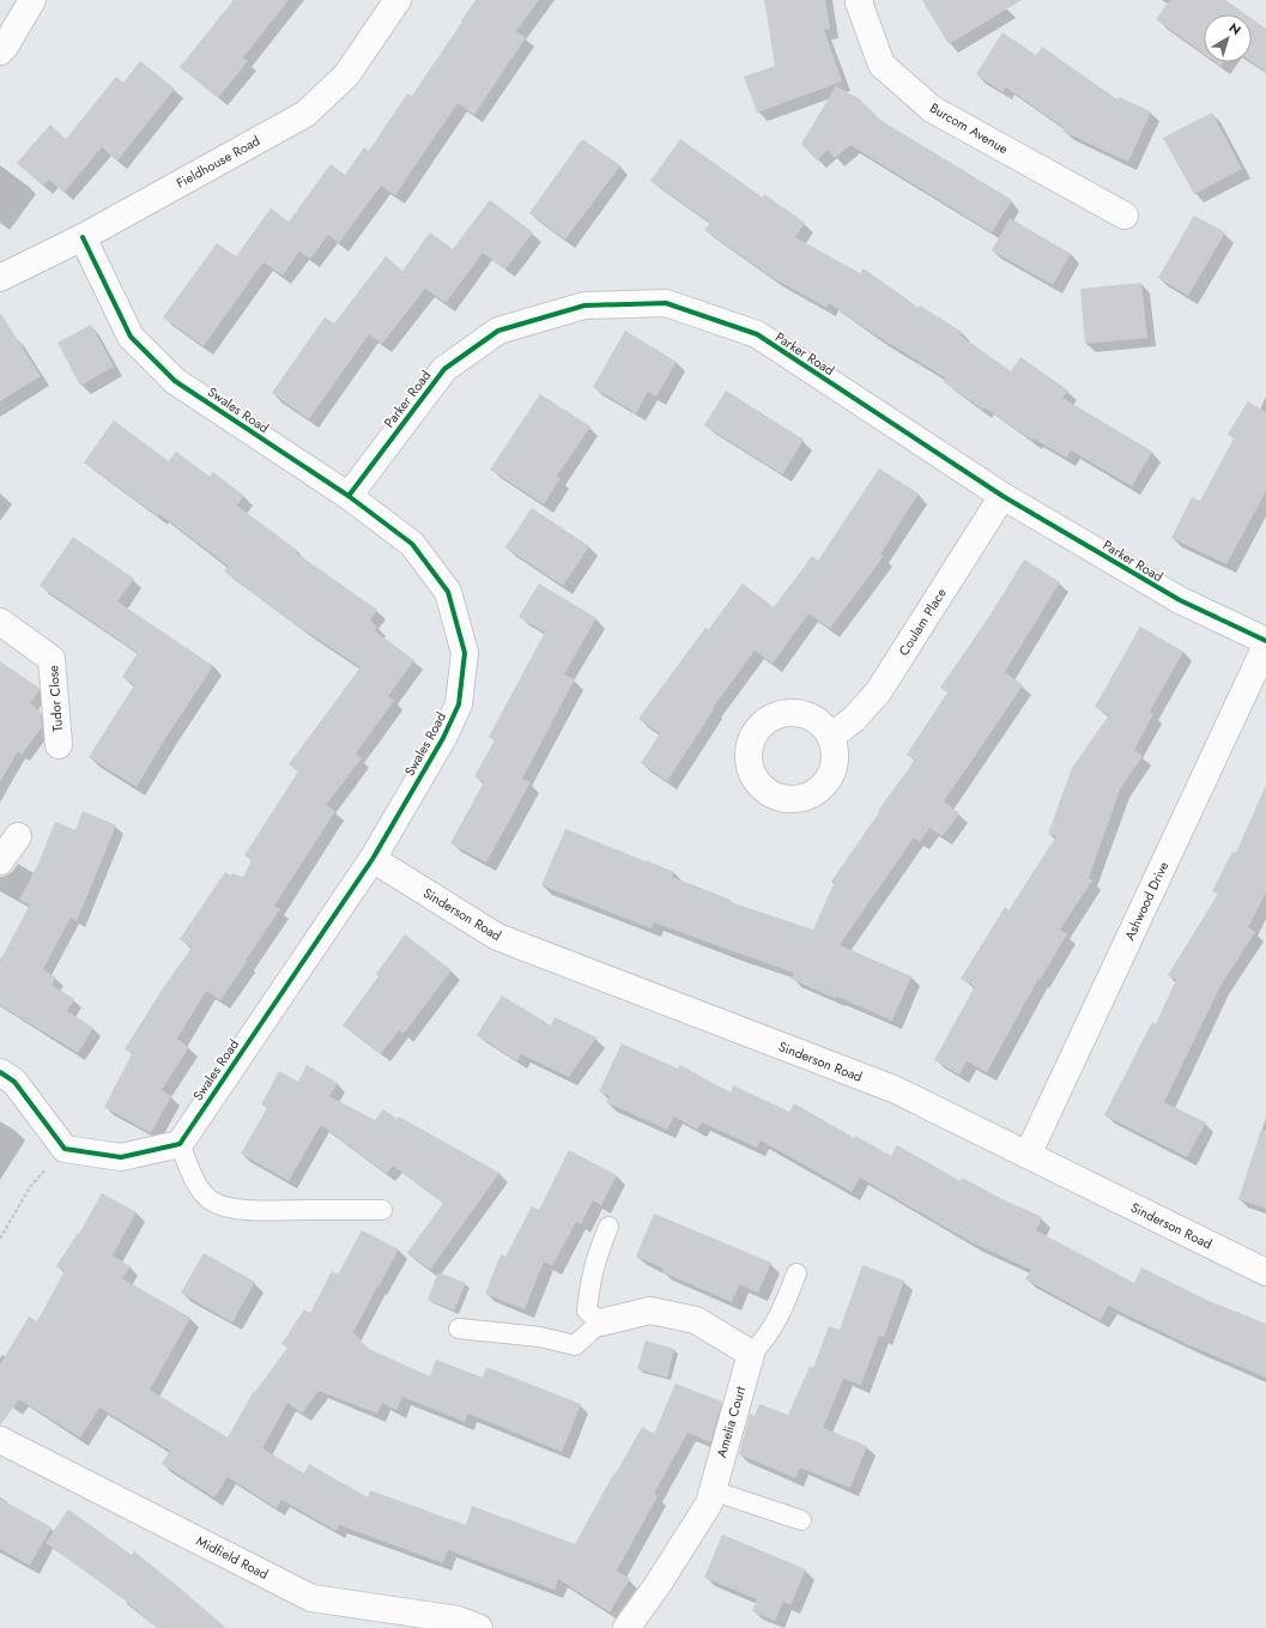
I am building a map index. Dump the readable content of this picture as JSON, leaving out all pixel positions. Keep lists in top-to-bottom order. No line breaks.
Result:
{"streets":{"street":["Burcom Avenue","Fieldhouse Road","Parker Road","Swales Road","Coulam Place","Tudor Close","Ashwood Drive","Sinderson Road","Amelia Court","Midfield Road"]},"crossings":[["Fieldhouse Road","Swales Road"],["Parker Road","Swales Road"],["Parker Road","Coulam Place"],["Swales Road","Sinderson Road"],["Ashwood Drive","Sinderson Road"]],"north":"top right"}
